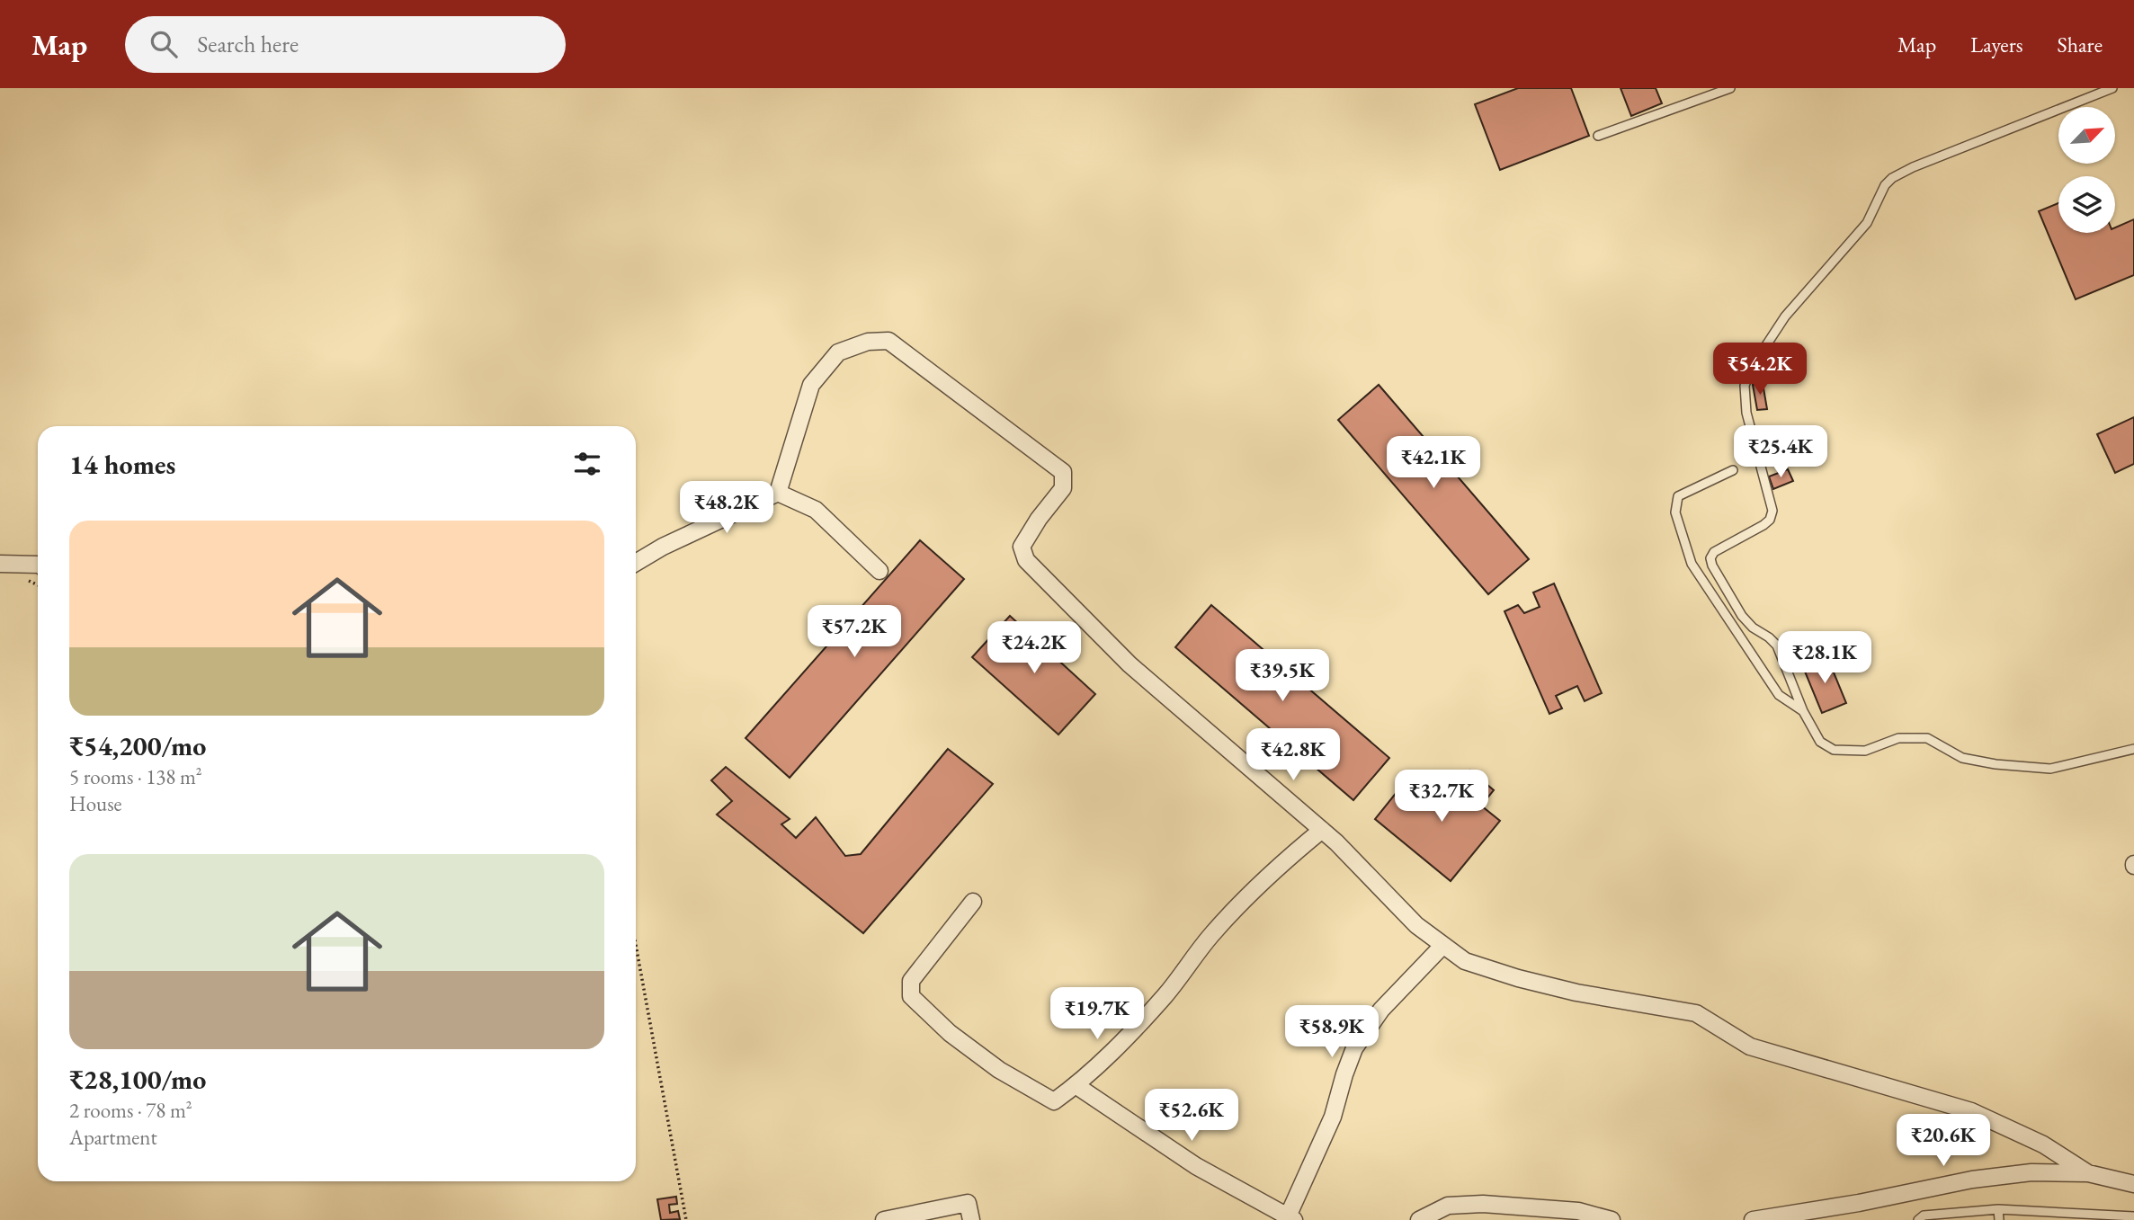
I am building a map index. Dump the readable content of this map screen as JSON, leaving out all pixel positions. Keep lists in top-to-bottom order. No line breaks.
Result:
{"north":"top right","page":{"header":"Map","search":"Search here","nav":["Map","Layers","Share"],"price":["₹54.2K","₹25.4K","₹42.1K","₹48.2K","₹57.2K","₹24.2K","₹28.1K","₹39.5K","₹42.8K","₹32.7K","₹19.7K","₹58.9K","₹52.6K","₹20.6K"],"heading":"14 homes","list":[{"name":"₹54,200/mo","note":"5 rooms · 138 m² · House"},{"name":"₹28,100/mo","note":"2 rooms · 78 m² · Apartment"}]}}
